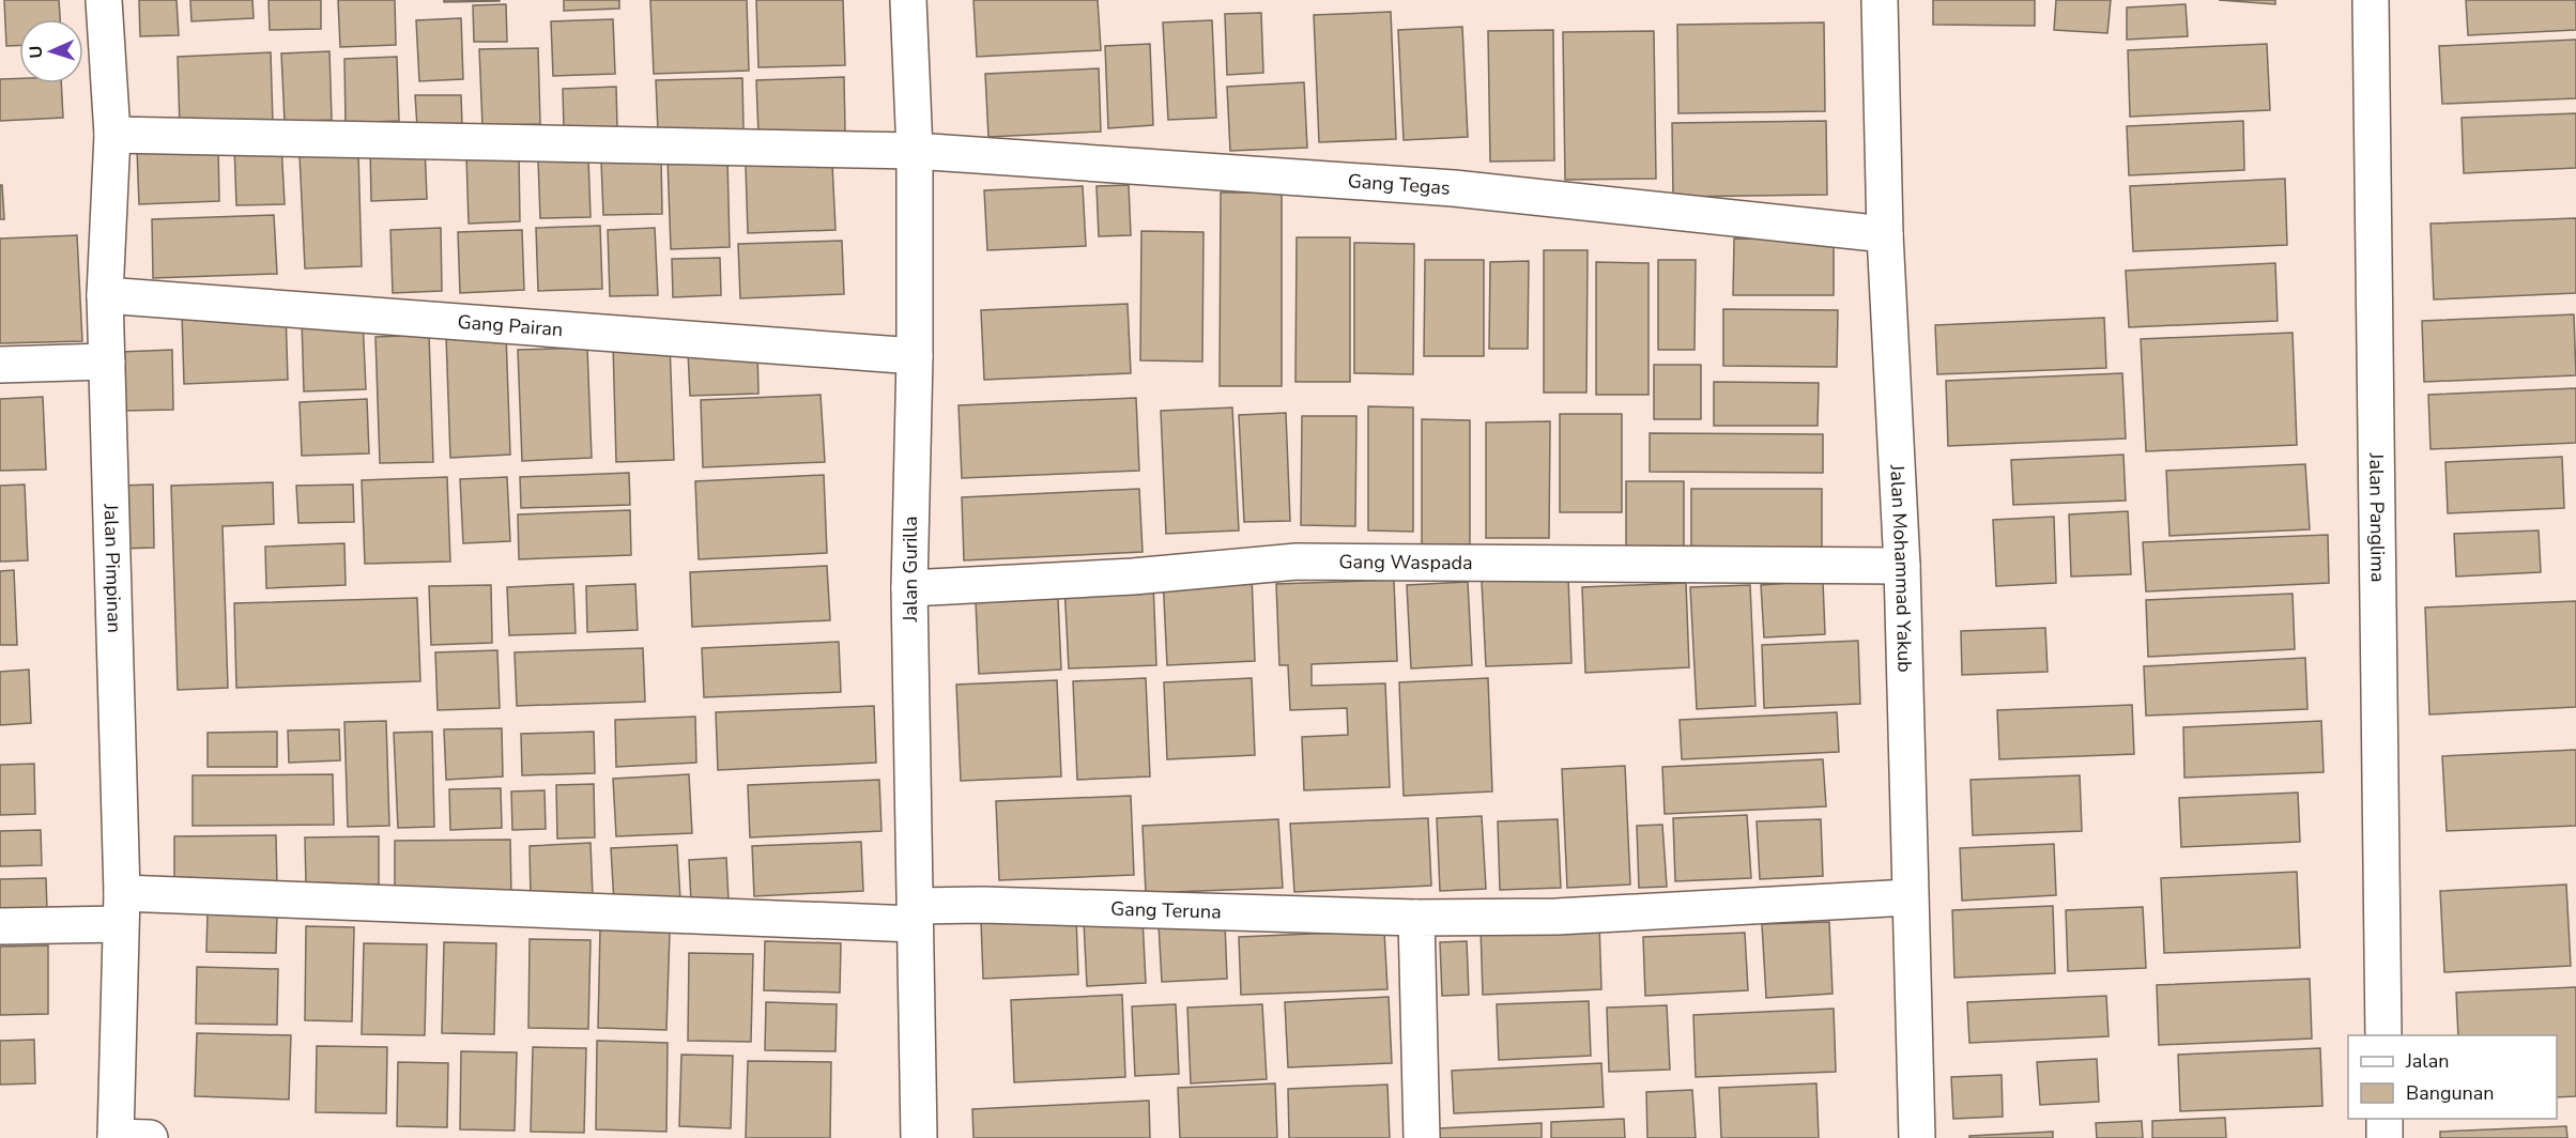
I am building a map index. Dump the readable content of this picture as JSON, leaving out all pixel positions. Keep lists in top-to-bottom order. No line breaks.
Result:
{"streets":{"street":["Gang Tegas","Gang Pairan","Jalan Panglima","Gang Waspada","Jalan Pimpinan","Jalan Gurilla","Jalan Mohammad Yakub","Gang Teruna"]},"crossings":[["Gang Tegas","Jalan Pimpinan"],["Gang Tegas","Jalan Gurilla"],["Gang Tegas","Jalan Mohammad Yakub"],["Gang Pairan","Jalan Pimpinan"],["Gang Pairan","Jalan Gurilla"],["Gang Waspada","Jalan Gurilla"],["Gang Waspada","Jalan Mohammad Yakub"],["Jalan Pimpinan","Gang Teruna"],["Jalan Gurilla","Gang Teruna"],["Jalan Mohammad Yakub","Gang Teruna"]],"legend":["Jalan","Bangunan"],"north":"left"}
